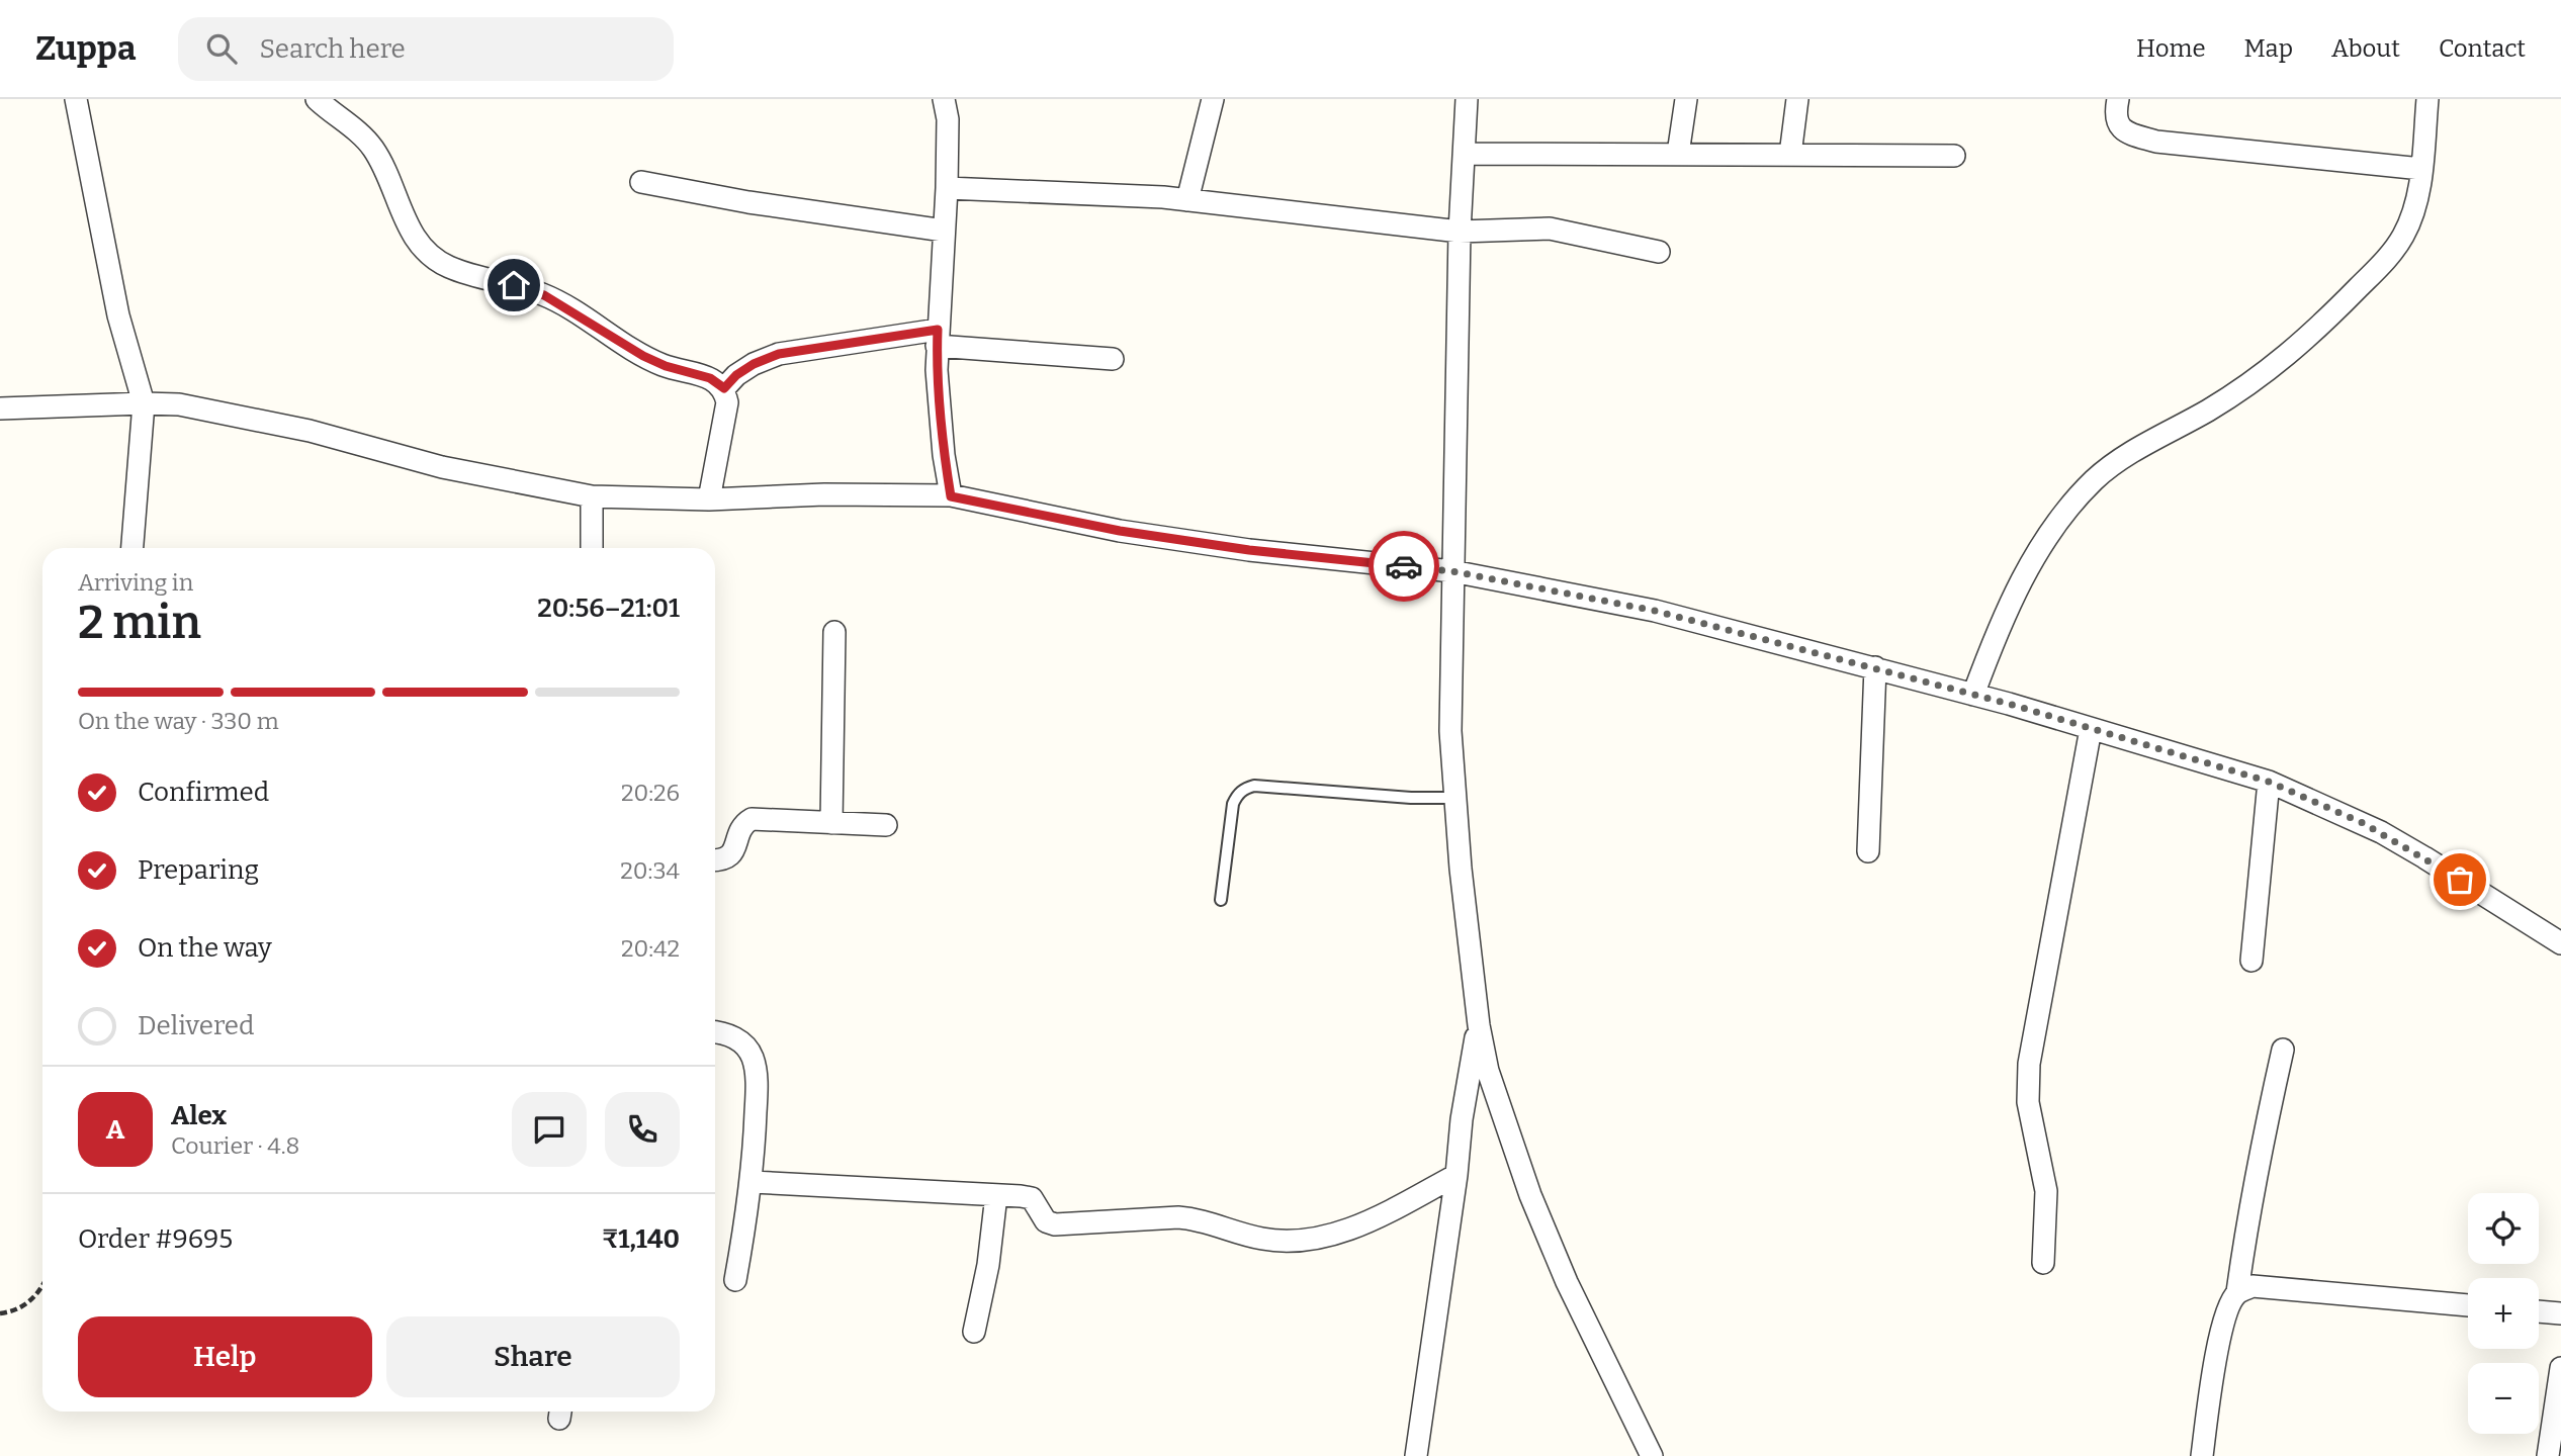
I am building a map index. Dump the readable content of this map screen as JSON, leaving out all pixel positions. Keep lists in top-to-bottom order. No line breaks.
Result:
{"page":{"header":"Zuppa","search":"Search here","nav":["Home","Map","About","Contact"],"heading":["2 min","Arriving in","20:56–21:01"],"panel":["Alex","Courier · 4.8","Order #9695","₹1,140"],"bar":"On the way · 330 m","list":[["Confirmed","20:26"],["Preparing","20:34"],["On the way","20:42"],"Delivered"],"round":"A","map_buttons":["+","−"],"buttons":["Help","Share"]}}
